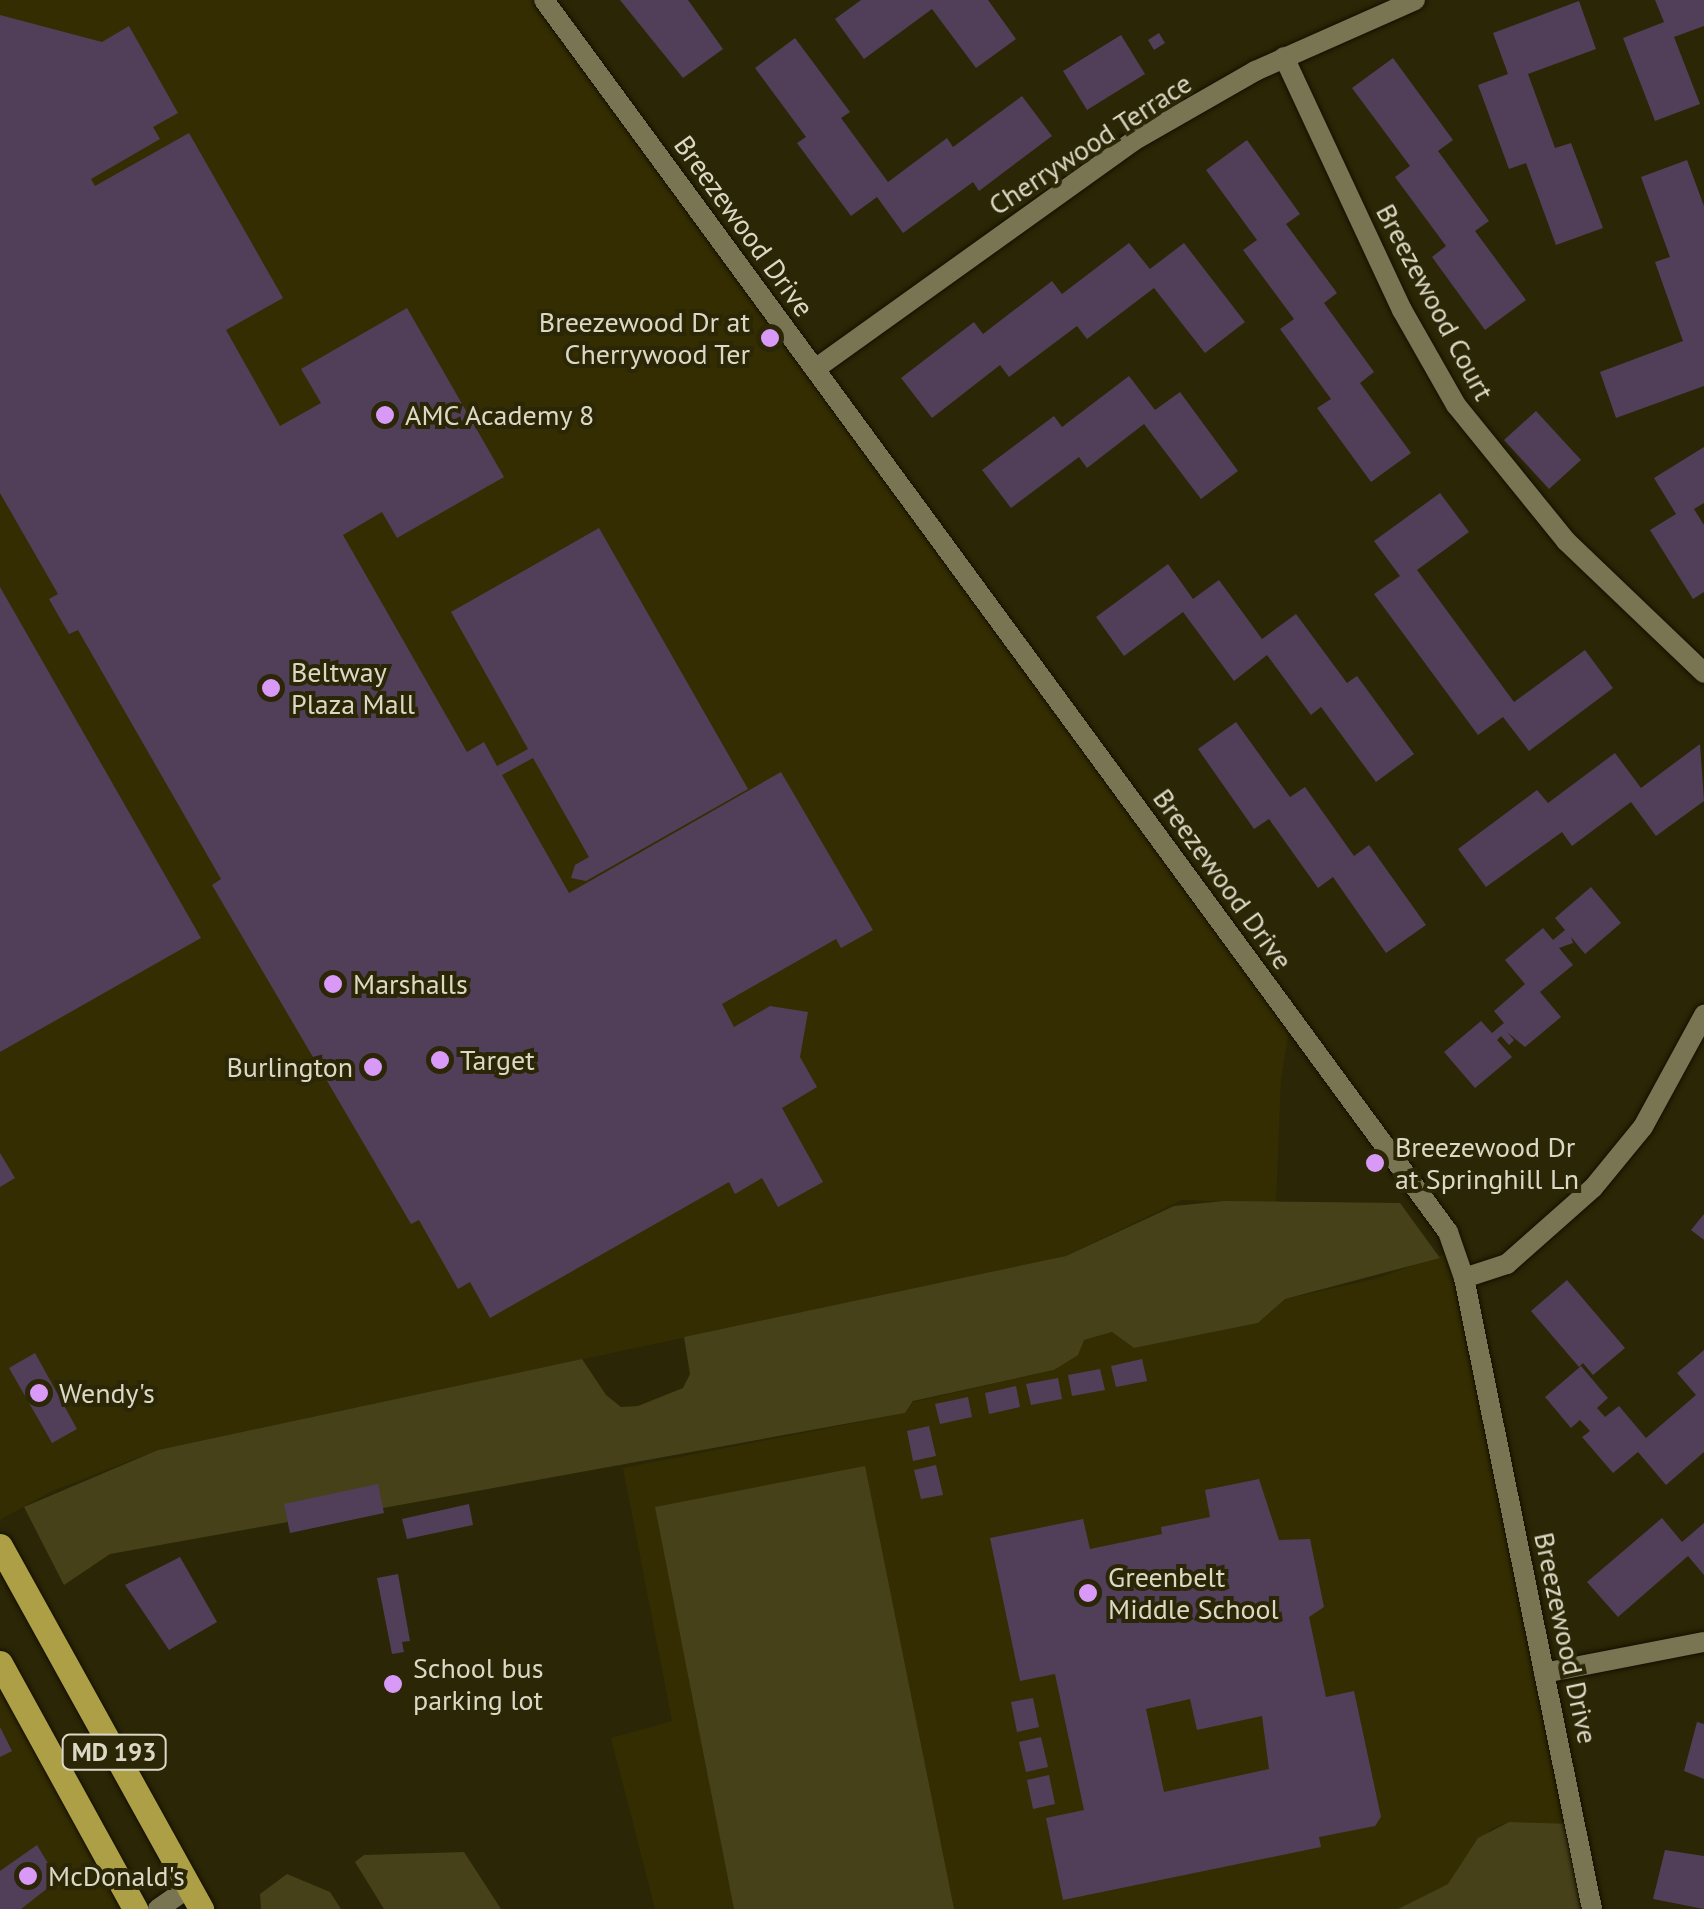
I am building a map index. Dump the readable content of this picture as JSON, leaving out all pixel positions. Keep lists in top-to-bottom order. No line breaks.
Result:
{"streets":{"main road":["MD 193"],"street":["Cherrywood Terrace","Breezewood Drive","Breezewood Court"]},"crossings":[["Cherrywood Terrace","Breezewood Drive"],["Cherrywood Terrace","Breezewood Court"]],"places":["Breezewood Dr at Cherrywood Ter","AMC Academy 8","Beltway Plaza Mall","Marshalls","Target","Burlington","Breezewood Dr at Springhill Ln","Wendy's","Greenbelt Middle School","School bus parking lot","McDonald's"]}
